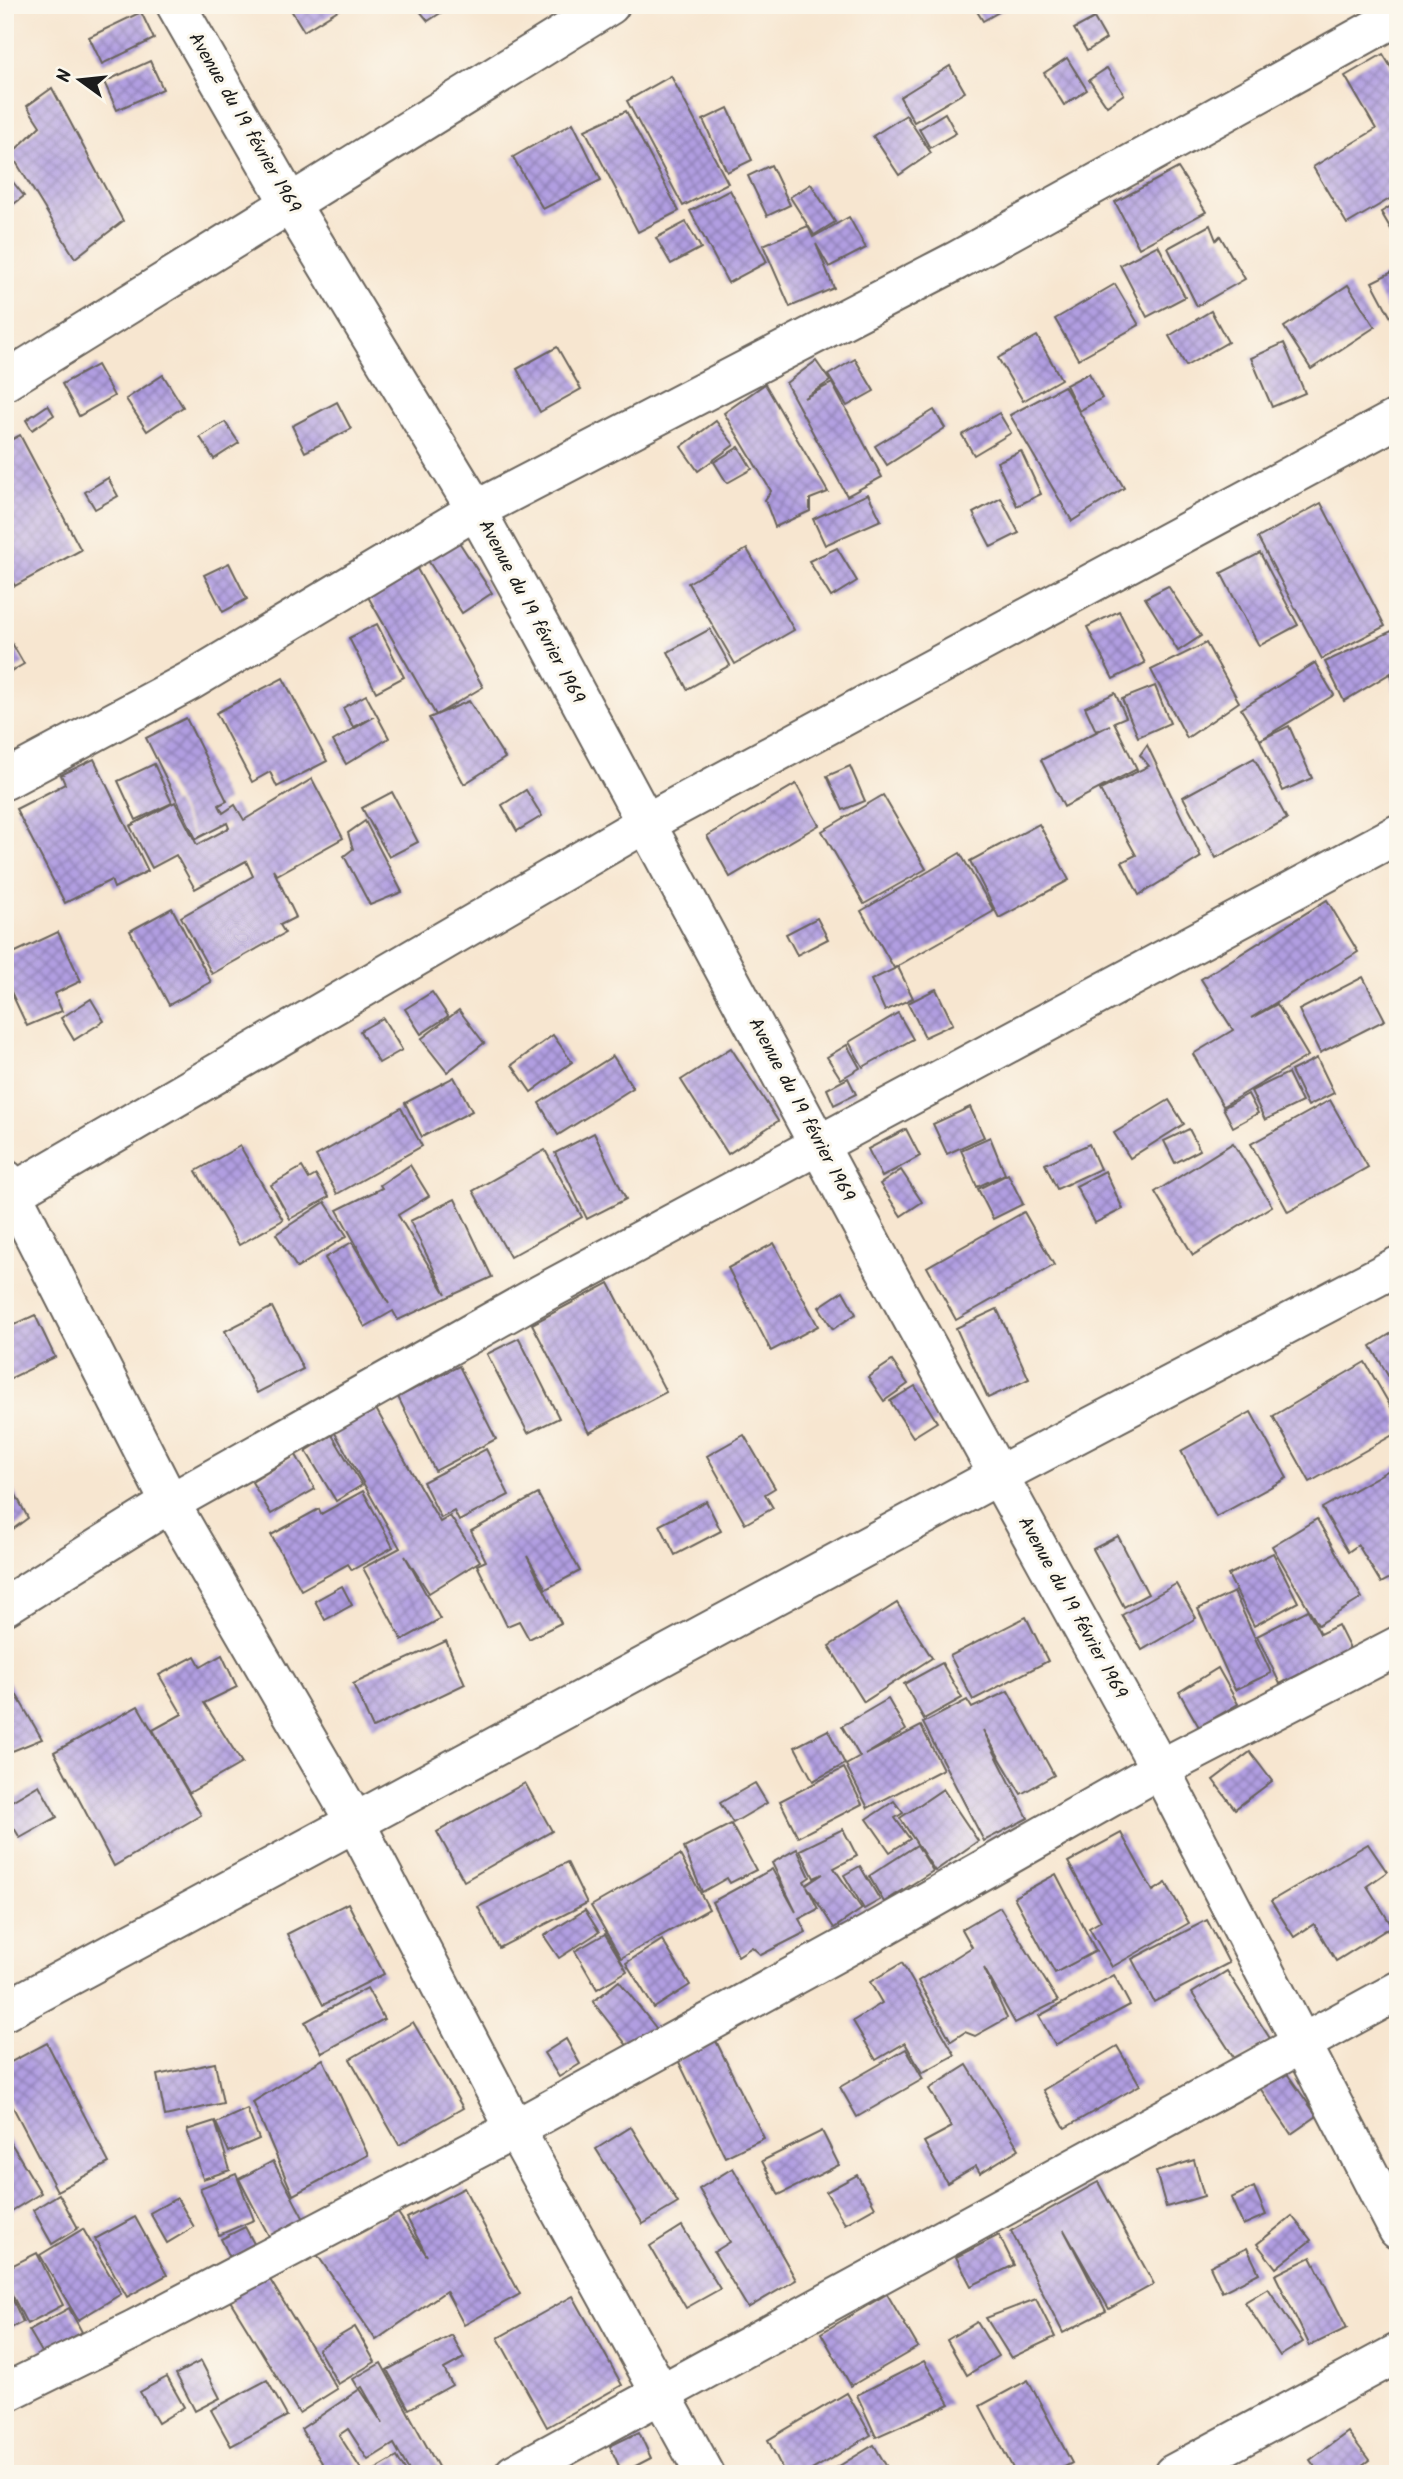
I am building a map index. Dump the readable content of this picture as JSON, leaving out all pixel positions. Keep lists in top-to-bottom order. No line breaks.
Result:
{"streets":{"street":["Avenue du 19 février 1969"]},"north":"left"}
